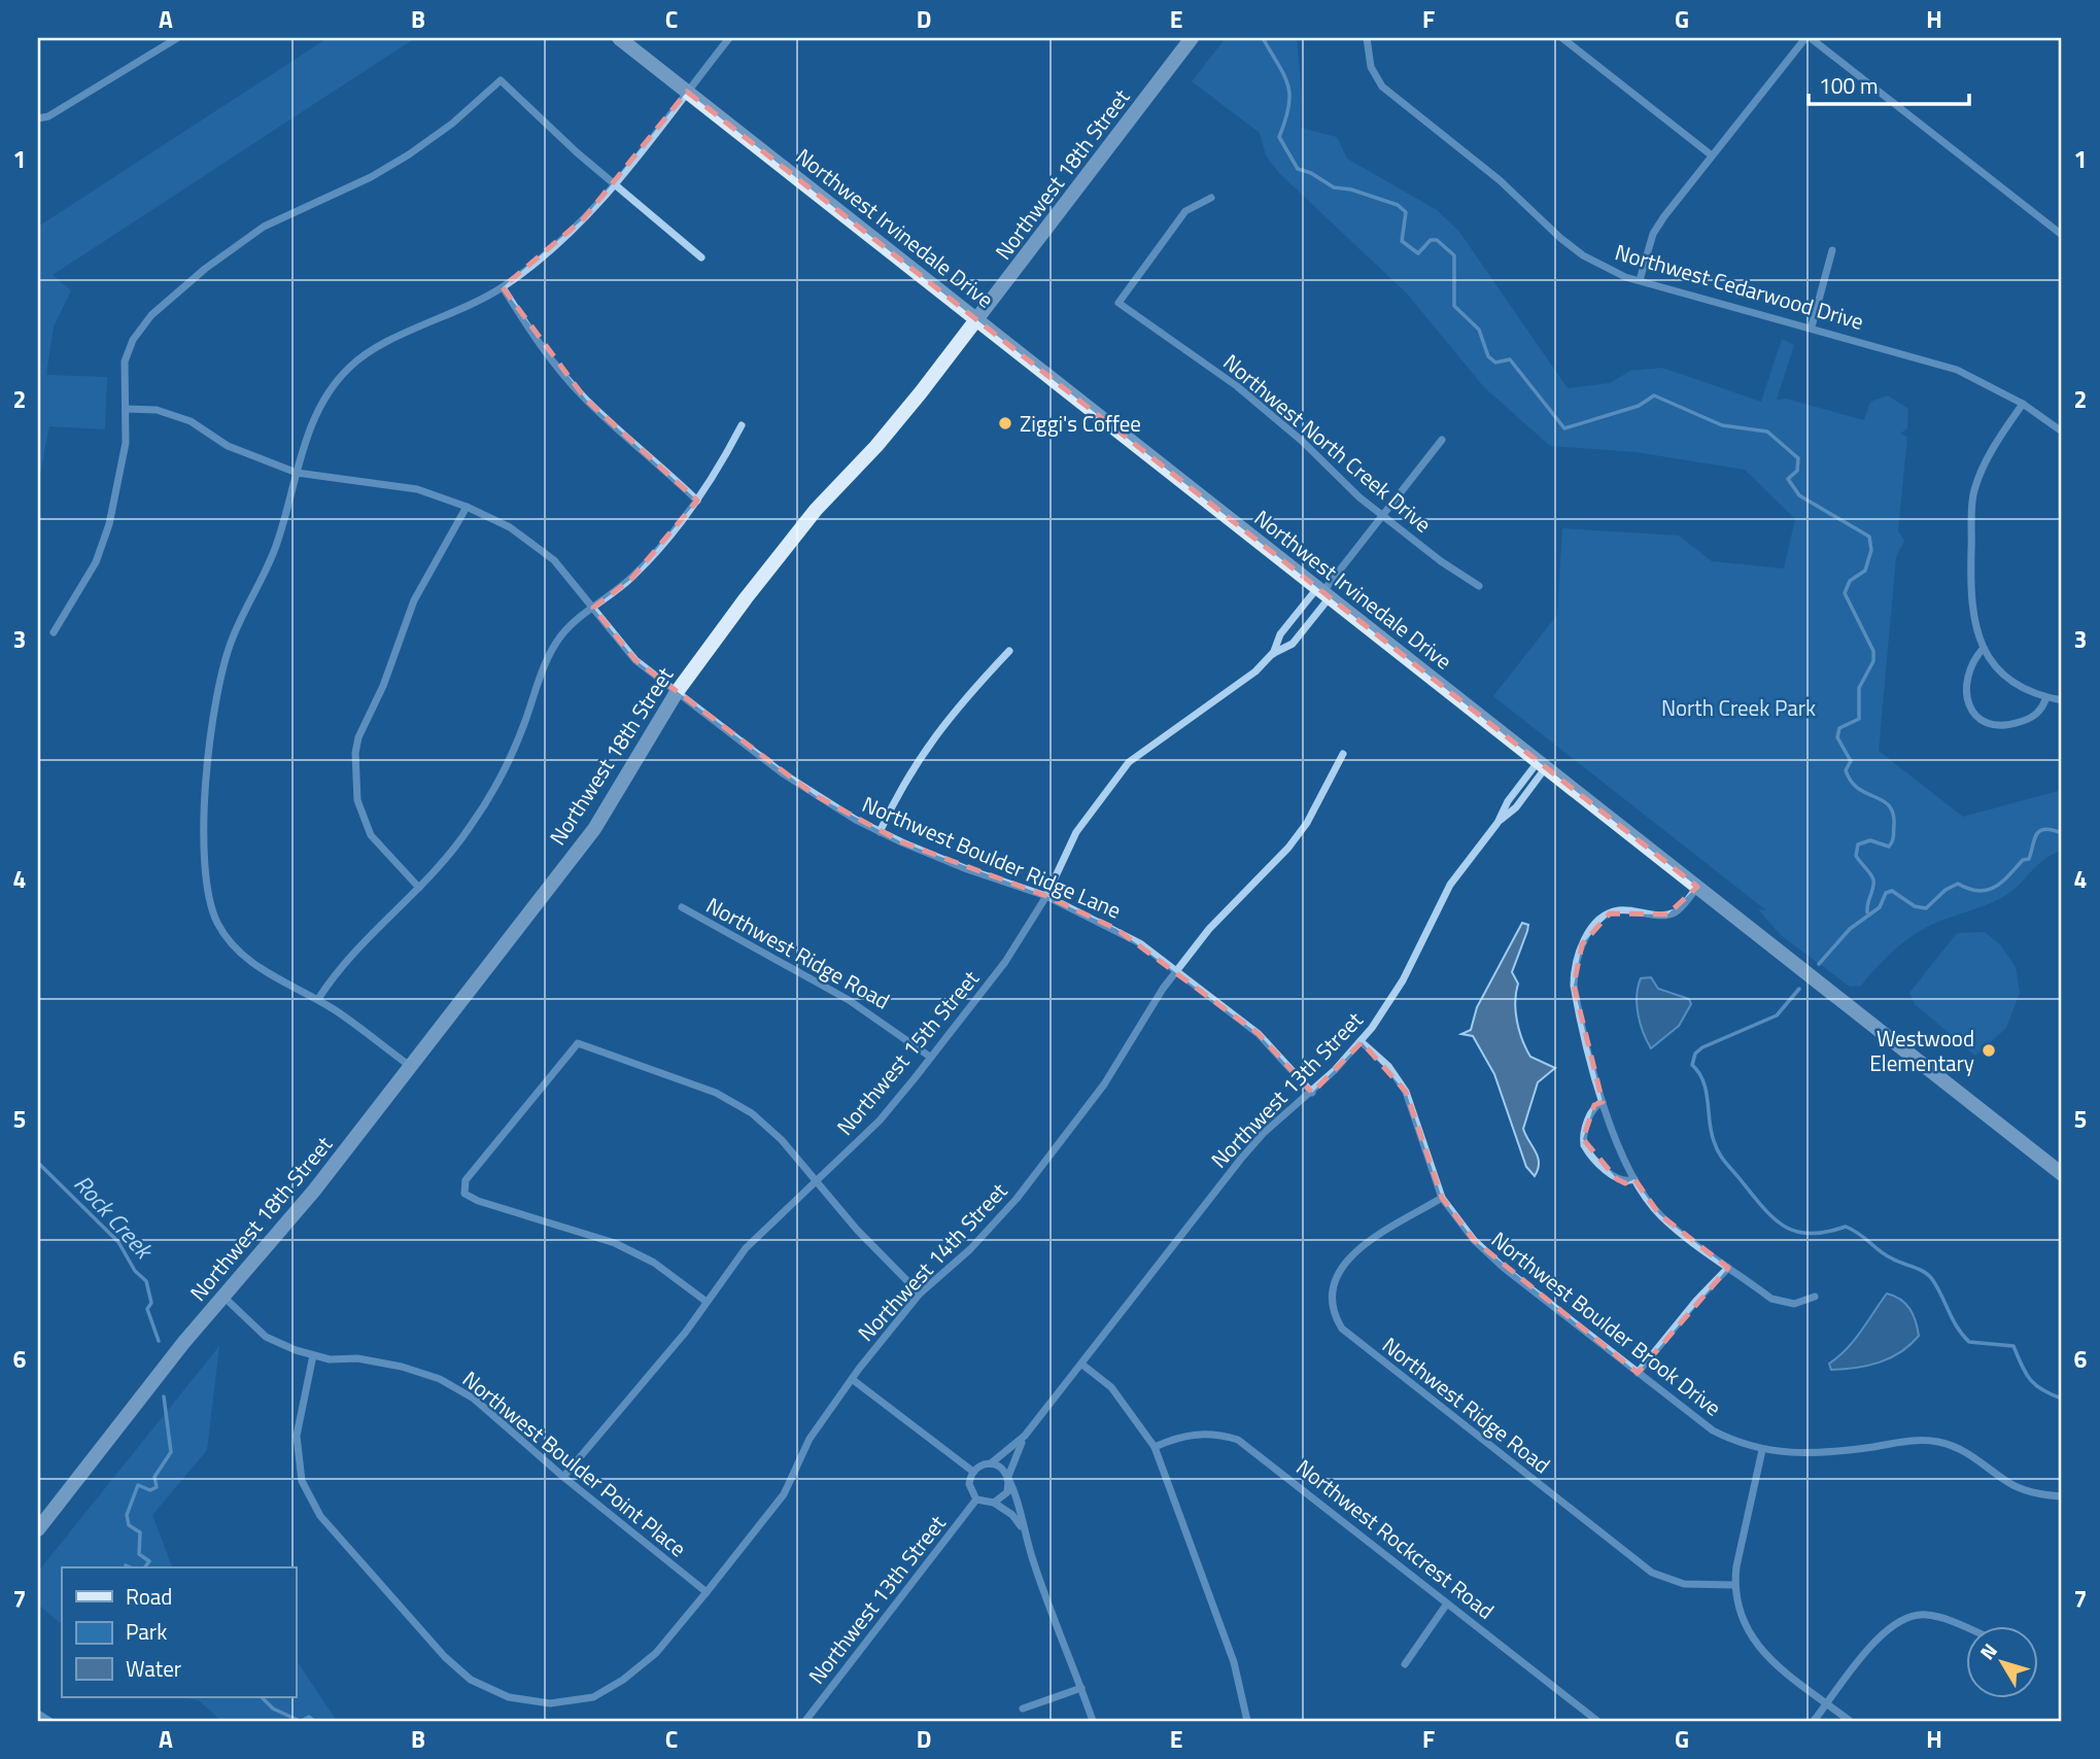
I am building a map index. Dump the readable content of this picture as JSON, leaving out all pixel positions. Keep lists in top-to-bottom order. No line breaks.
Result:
{"streets":{"main road":["Northwest 18th Street","Northwest Irvinedale Drive"],"street":["Northwest Cedarwood Drive","Northwest North Creek Drive","Northwest Boulder Ridge Lane","Northwest Ridge Road","Northwest 15th Street","Northwest 13th Street","Northwest 14th Street","Northwest Boulder Brook Drive","Northwest Boulder Point Place","Northwest Rockcrest Road"]},"crossings":[["Northwest 18th Street","Northwest Irvinedale Drive"],["Northwest 18th Street","Northwest Boulder Ridge Lane"],["Northwest 18th Street","Northwest Boulder Point Place"],["Northwest Irvinedale Drive","Northwest 15th Street"],["Northwest Irvinedale Drive","Northwest 13th Street"],["Northwest North Creek Drive","Northwest 15th Street"],["Northwest Boulder Ridge Lane","Northwest 15th Street"],["Northwest Boulder Ridge Lane","Northwest 13th Street"],["Northwest Boulder Ridge Lane","Northwest 14th Street"],["Northwest Ridge Road","Northwest 15th Street"],["Northwest Ridge Road","Northwest Boulder Brook Drive"],["Northwest 15th Street","Northwest Boulder Point Place"],["Northwest 13th Street","Northwest Boulder Brook Drive"],["Northwest 14th Street","Northwest Boulder Point Place"]],"water":["Rock Creek"],"parks":["North Creek Park"],"places":["Ziggi's Coffee","Westwood Elementary"],"legend":["Road","Park","Water"],"scale_bar":"100 m","north":"top left","grid":{"columns":["A","B","C","D","E","F","G","H"],"rows":["1","2","3","4","5","6","7"]}}
